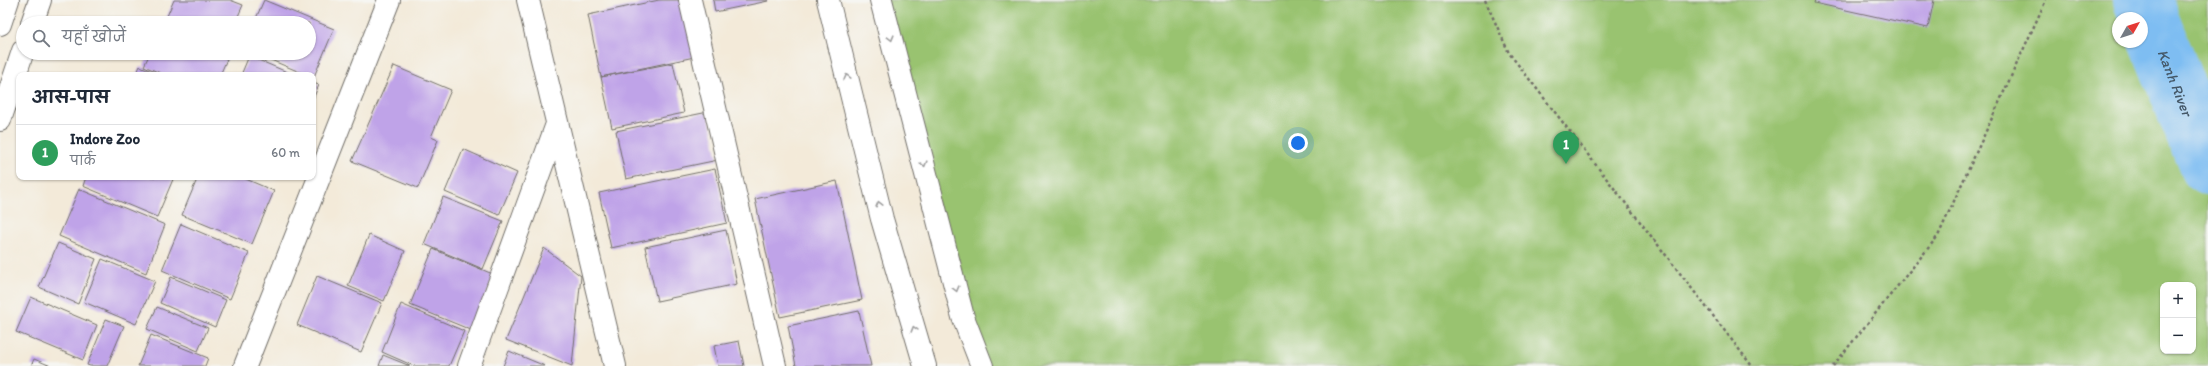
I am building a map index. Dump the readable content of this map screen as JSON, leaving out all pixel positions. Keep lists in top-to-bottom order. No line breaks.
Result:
{"water":["Kanh River"],"north":"top right","page":{"search":"यहाँ खोजें","heading":"आस-पास","list":[{"mark":"1","name":"Indore Zoo","note":"पार्क","value":"60 m"}],"pins":"1","map_buttons":["+","−"]}}
